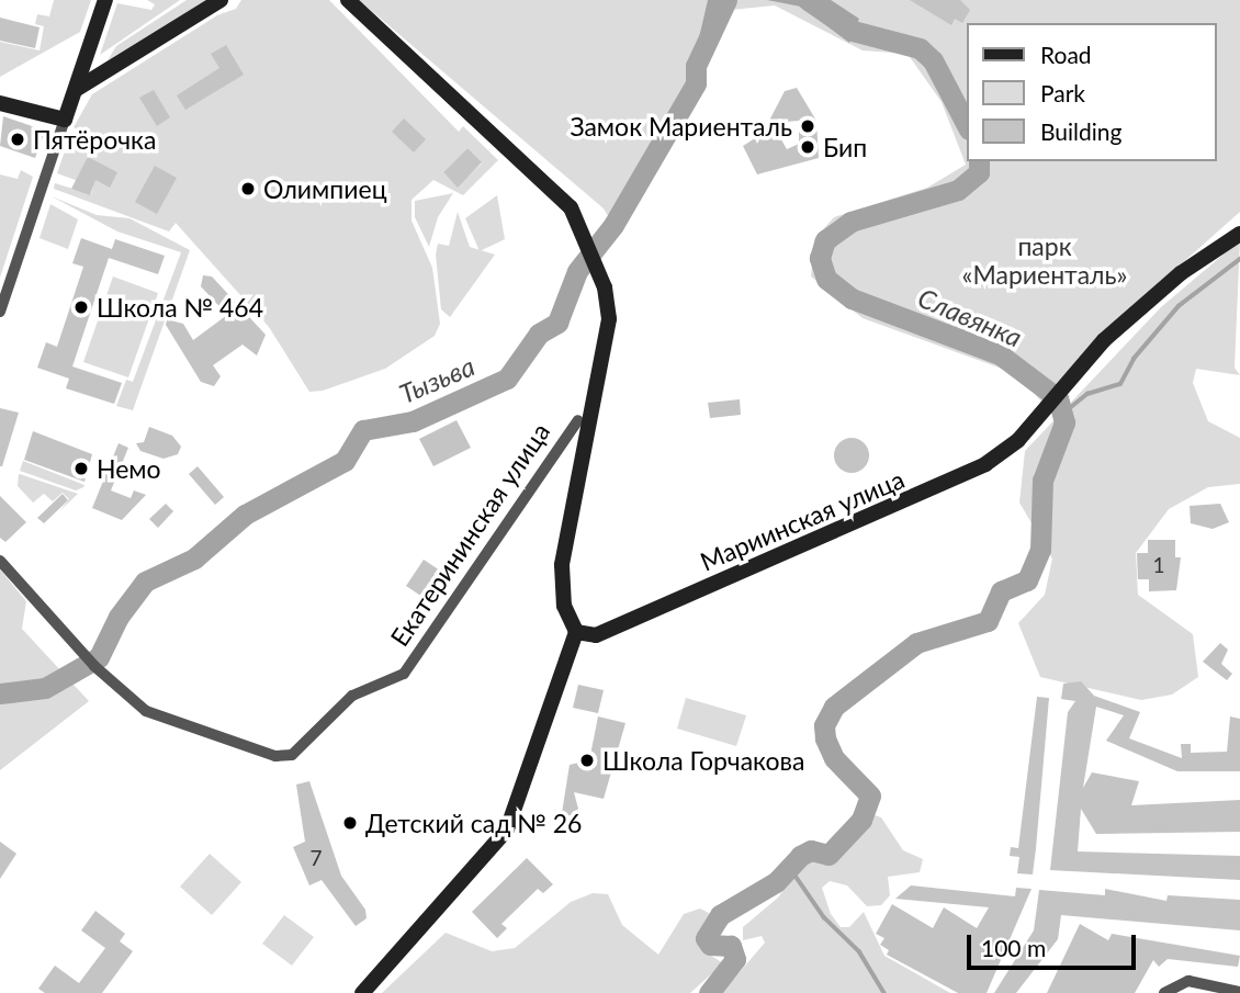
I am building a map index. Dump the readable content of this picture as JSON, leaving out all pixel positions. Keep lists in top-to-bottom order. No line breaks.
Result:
{"streets":{"street":["Мариинская улица","Екатерининская улица"]},"water":["Славянка","Тызьва"],"parks":["парк «Мариенталь»"],"places":["Замок Мариенталь","Пятёрочка","Бип","Олимпиец","Школа № 464","Немо","Школа Горчакова","Детский сад № 26"],"house_numbers":["1","7"],"legend":["Road","Park","Building"],"scale_bar":"100 m"}
